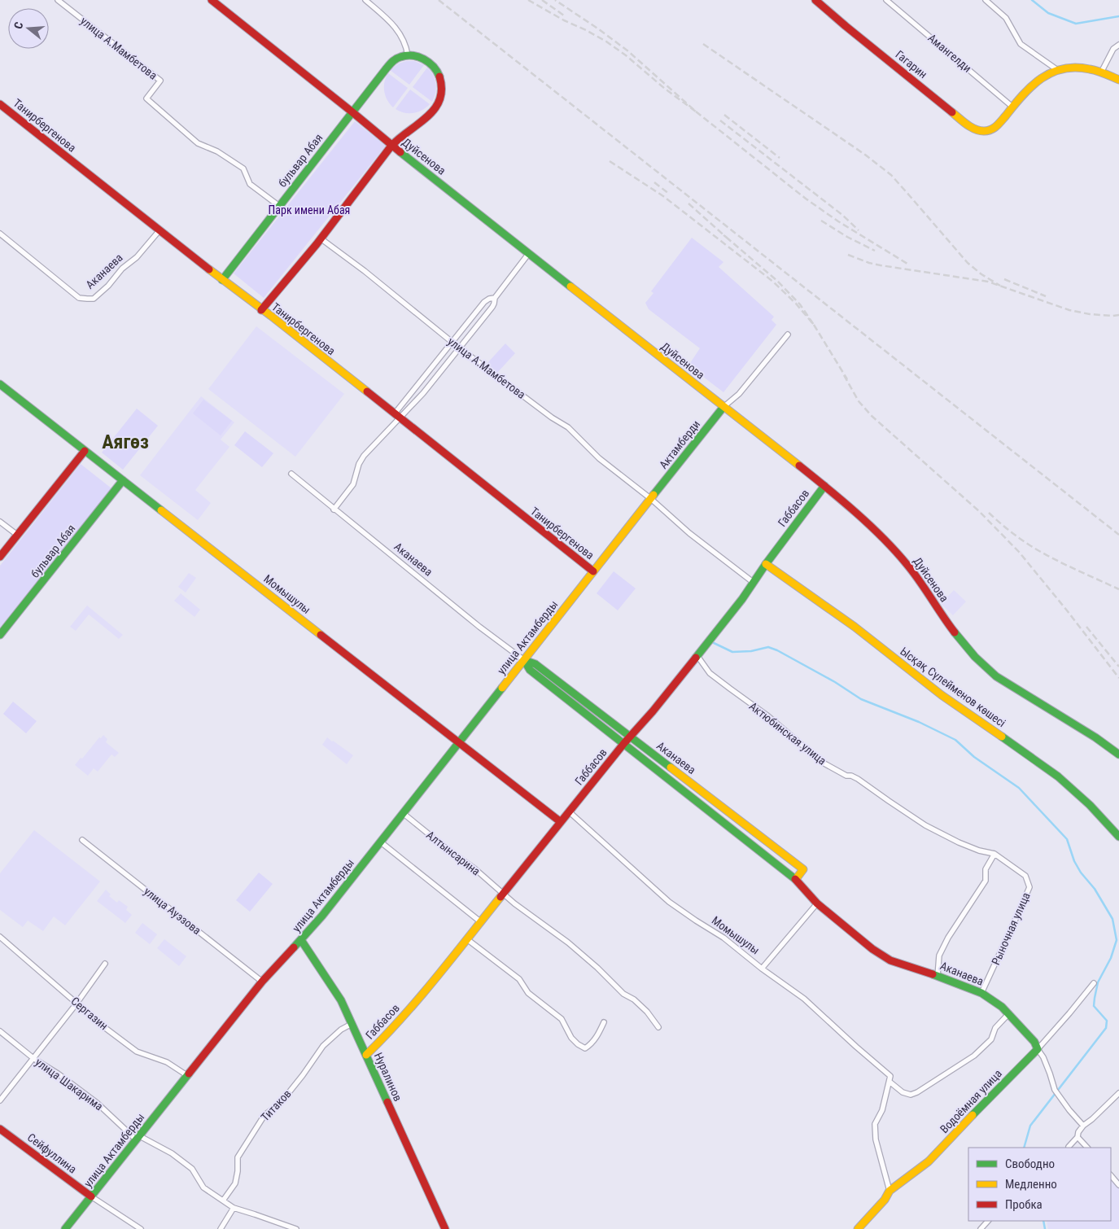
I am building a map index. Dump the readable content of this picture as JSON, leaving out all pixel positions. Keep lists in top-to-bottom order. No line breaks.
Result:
{"streets":{"street":["улица А.Мамбетова","Амангелди","Гагарин","Танирбергенова","Дуйсенова","бульвар Абая","Аканаева","Актамберди","Габбасов","Момышулы","улица Актамберды","Ысқақ Сүлейменов көшесі","Актюбинская улица","Алтынсарина","улица Ауэзова","Рыночная улица","Сергазин","Нуралинов","улица Шакарима","Водоёмная улица","Титаков","Сейфуллина"]},"crossings":[["улица А.Мамбетова","бульвар Абая"],["улица А.Мамбетова","Актамберди"],["улица А.Мамбетова","Габбасов"],["Амангелди","Гагарин"],["Танирбергенова","бульвар Абая"],["Танирбергенова","Аканаева"],["Танирбергенова","Актамберди"],["Танирбергенова","улица Актамберды"],["Дуйсенова","бульвар Абая"],["Дуйсенова","Актамберди"],["Дуйсенова","Габбасов"],["бульвар Абая","Момышулы"],["Аканаева","Габбасов"],["Аканаева","улица Актамберды"],["Аканаева","Рыночная улица"],["Аканаева","Водоёмная улица"],["Актамберди","улица Актамберды"],["Габбасов","Момышулы"],["Габбасов","Ысқақ Сүлейменов көшесі"],["Габбасов","Актюбинская улица"],["Габбасов","Алтынсарина"],["Габбасов","Нуралинов"],["Момышулы","улица Актамберды"],["улица Актамберды","Алтынсарина"],["улица Актамберды","улица Ауэзова"],["улица Актамберды","Сергазин"],["улица Актамберды","Нуралинов"],["улица Актамберды","улица Шакарима"],["улица Актамберды","Сейфуллина"],["Актюбинская улица","Рыночная улица"],["Нуралинов","Титаков"],["улица Шакарима","Титаков"]],"districts":["Аягөз"],"parks":["Парк имени Абая"],"legend":["Свободно","Медленно","Пробка"],"north":"left"}
